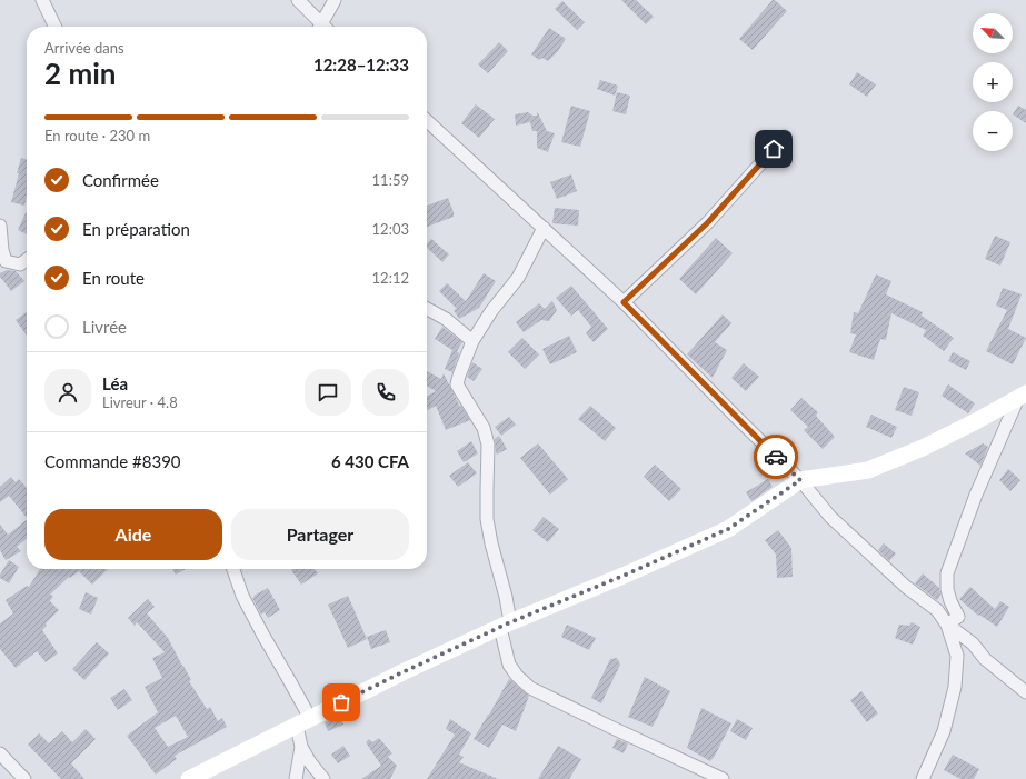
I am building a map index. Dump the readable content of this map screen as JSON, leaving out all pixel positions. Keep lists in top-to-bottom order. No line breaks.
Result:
{"north":"top left","page":{"map_buttons":["+","−"],"heading":["2 min","Arrivée dans","12:28–12:33"],"panel":["Léa","Livreur · 4.8","Commande #8390","6 430 CFA"],"bar":"En route · 230 m","list":[["Confirmée","11:59"],["En préparation","12:03"],["En route","12:12"],"Livrée"],"buttons":["Aide","Partager"]}}
